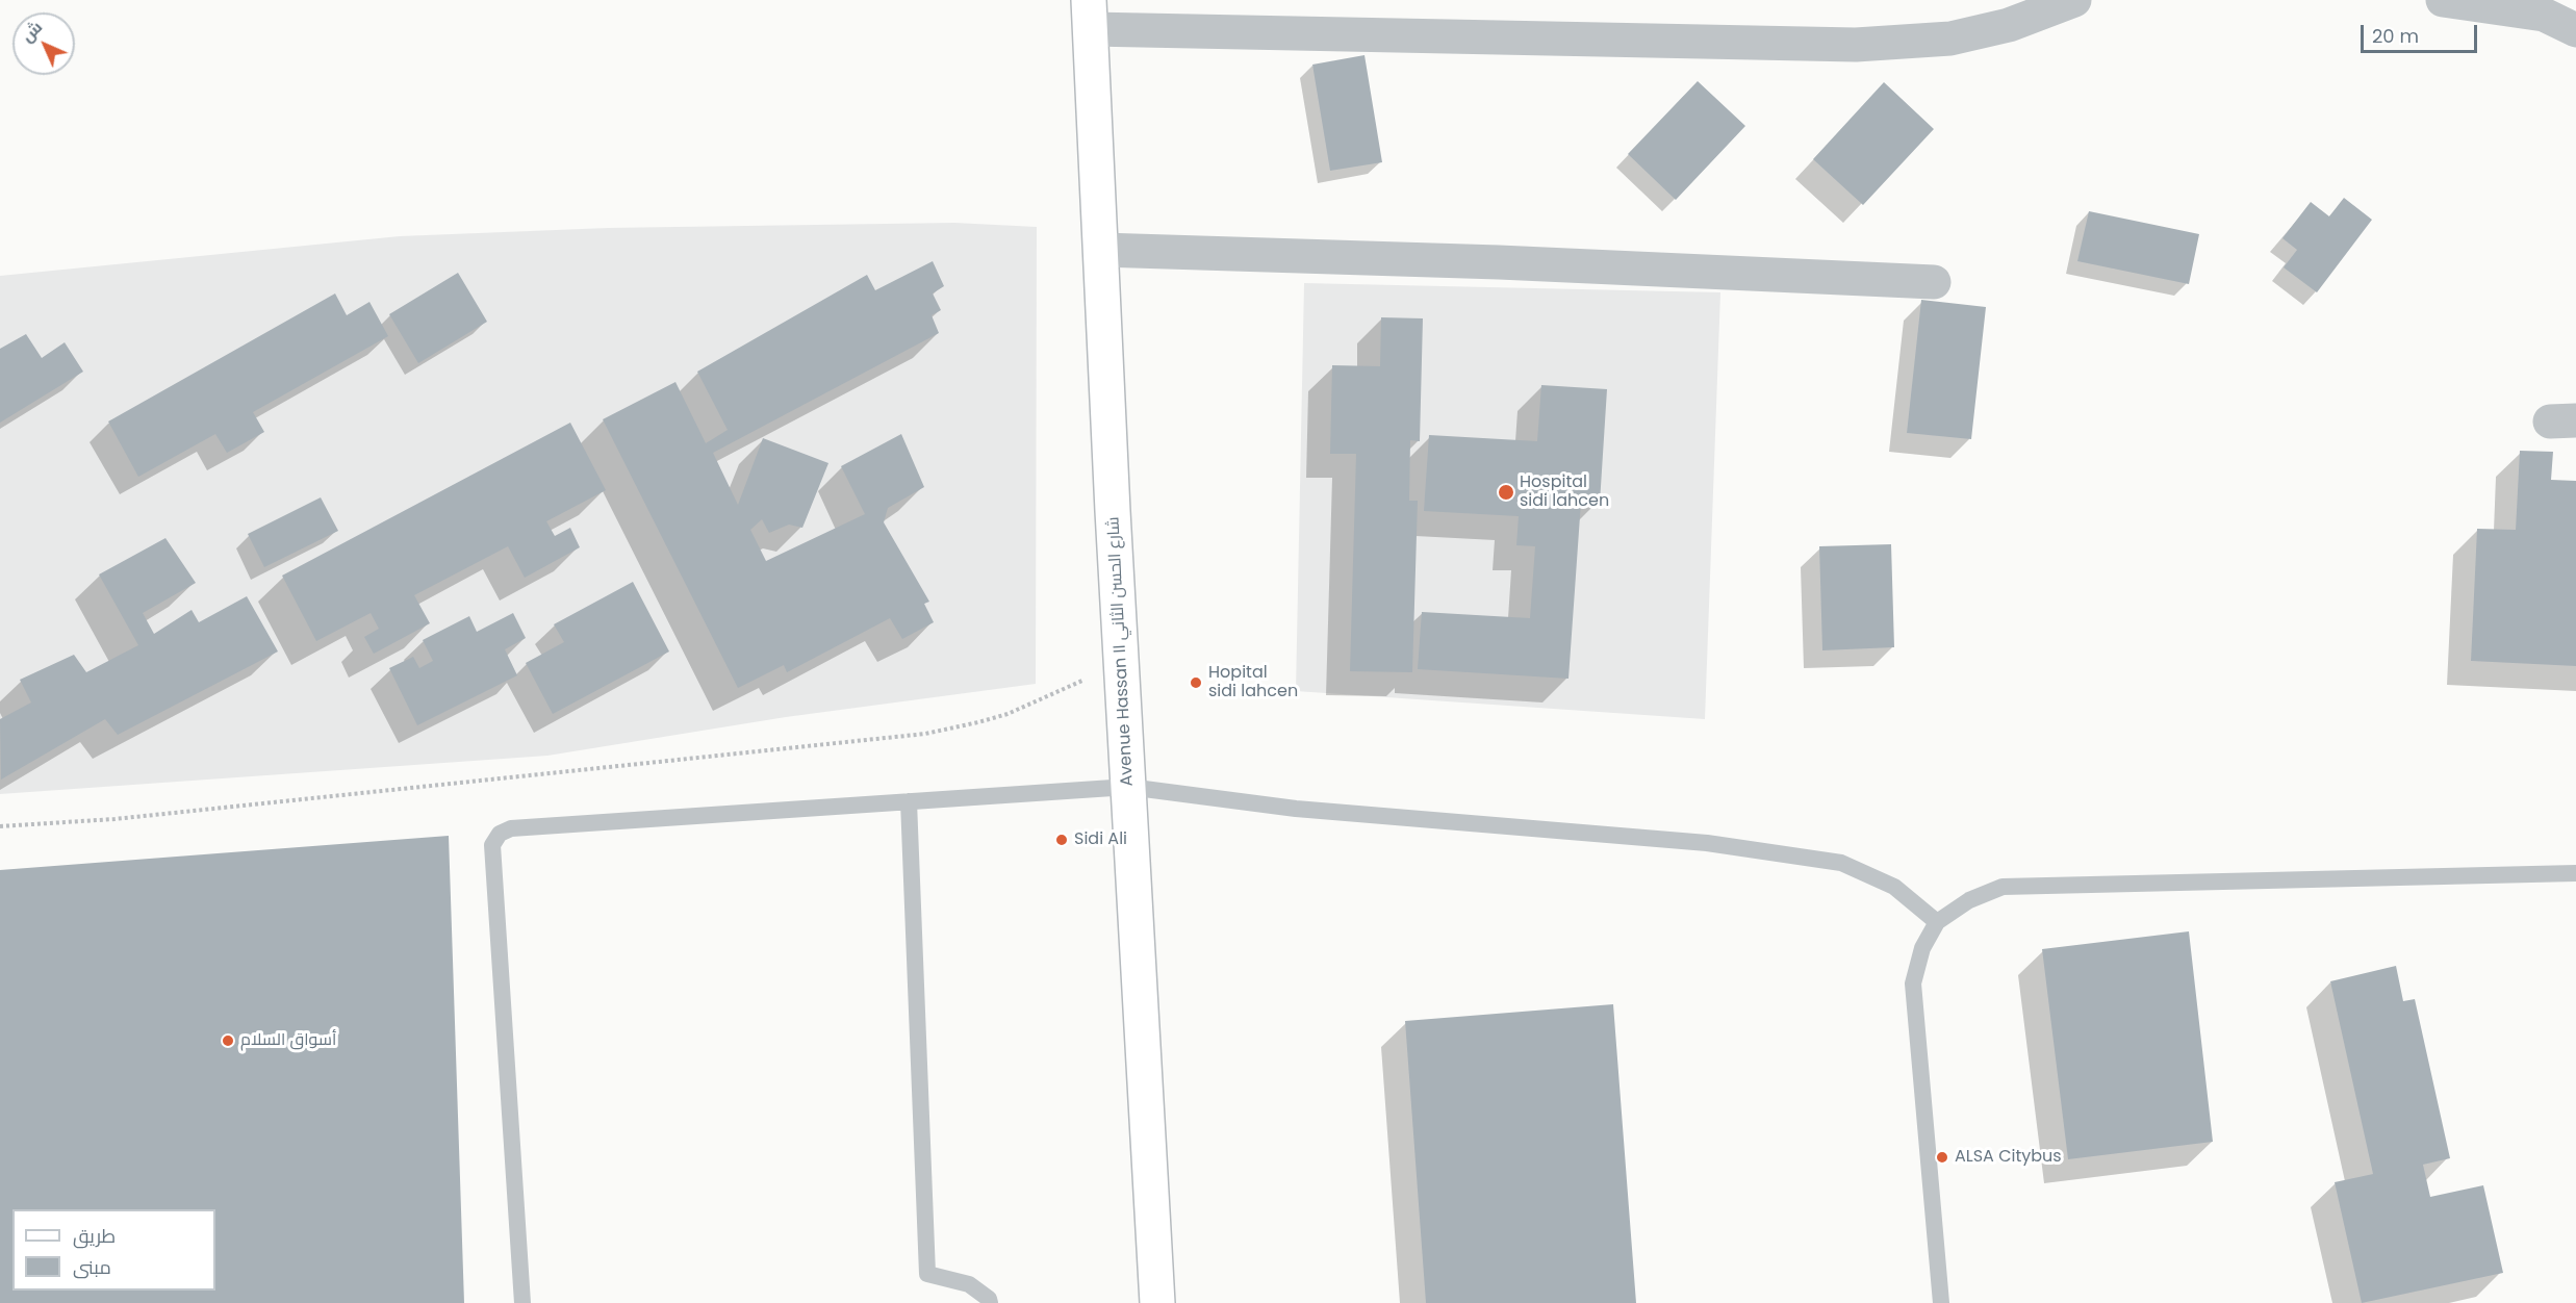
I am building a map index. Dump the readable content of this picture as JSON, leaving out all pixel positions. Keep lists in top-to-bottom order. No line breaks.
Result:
{"streets":{"main road":["Avenue Hassan II شارع الحسن الثاني"]},"places":["Hospital sidi lahcen","Hopital sidi lahcen","Sidi Ali","أسواق السلام","ALSA Citybus"],"legend":["طريق","مبنى"],"scale_bar":"20 m","north":"top left"}
